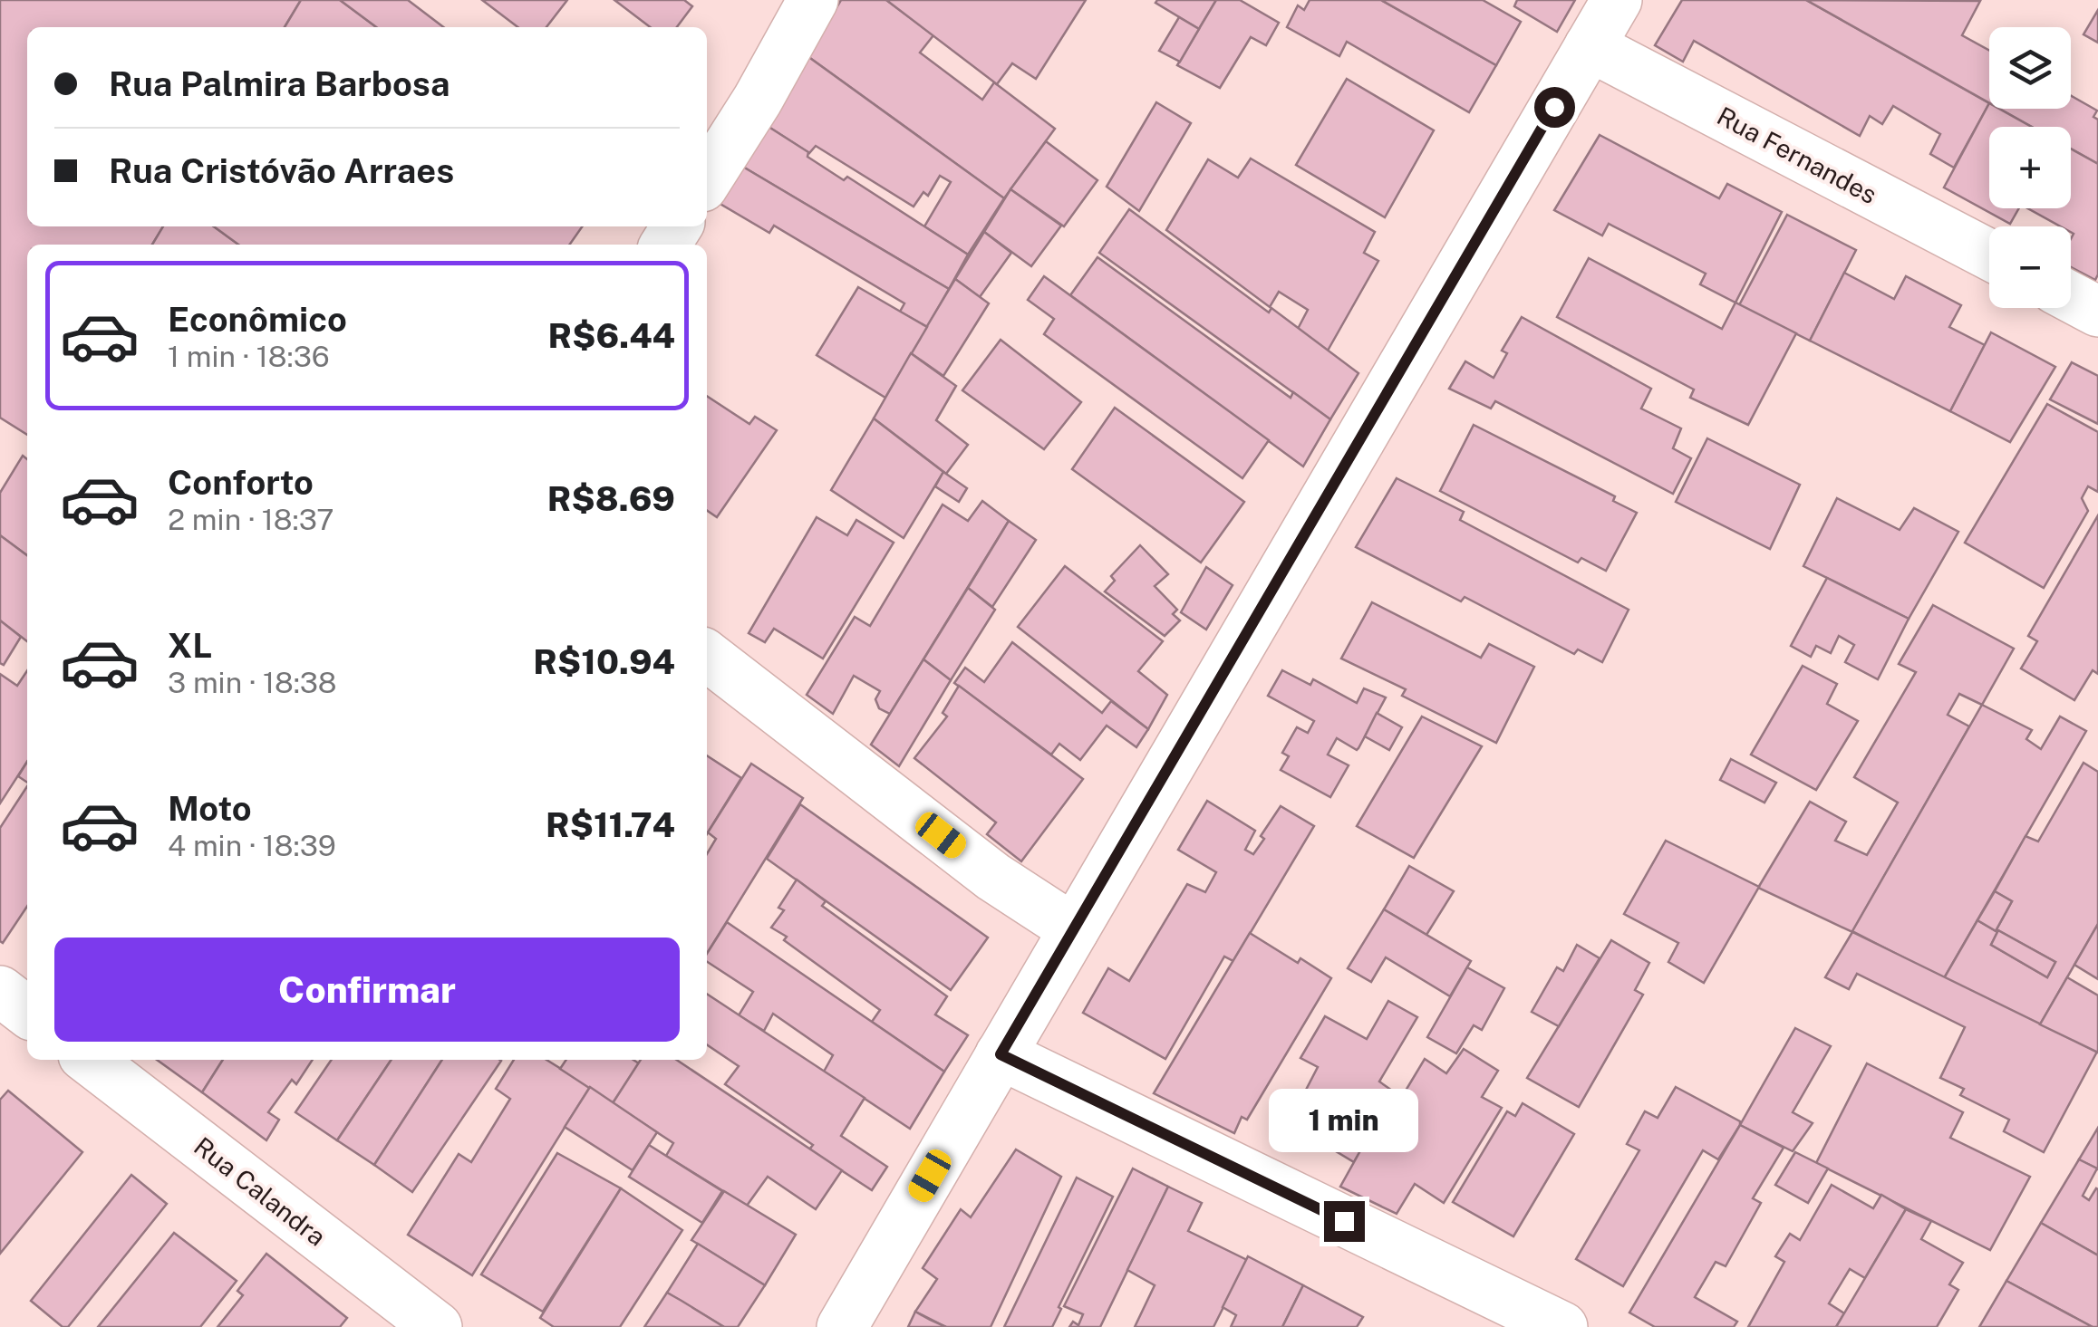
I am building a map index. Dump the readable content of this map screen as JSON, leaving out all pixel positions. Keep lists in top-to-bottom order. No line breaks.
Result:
{"streets":{"street":["Rua Fernandes","Rua Calandra"]},"page":{"map_buttons":["+","−"],"banner":["Rua Palmira Barbosa","Rua Cristóvão Arraes"],"list":[{"name":"Econômico","note":"1 min · 18:36","value":"R$6.44"},{"name":"Conforto","note":"2 min · 18:37","value":"R$8.69"},{"name":"XL","note":"3 min · 18:38","value":"R$10.94"},{"name":"Moto","note":"4 min · 18:39","value":"R$11.74"}],"buttons":"Confirmar","bubble":"1 min"}}
